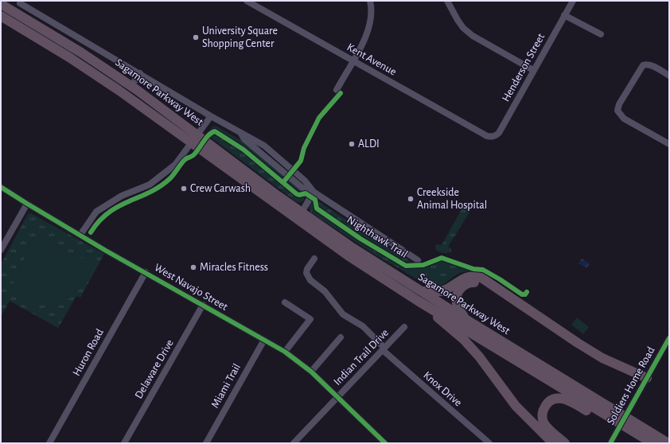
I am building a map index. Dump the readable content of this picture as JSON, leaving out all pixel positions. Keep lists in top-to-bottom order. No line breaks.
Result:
{"streets":{"highway":["Sagamore Parkway West"],"street":["Kent Avenue","Henderson Street","West Navajo Street","Huron Road","Indian Trail Drive","Delaware Drive","Miami Trail","Soldiers Home Road","Knox Drive"],"cycle path":["Nighthawk Trail"]},"crossings":[["Kent Avenue","Henderson Street"],["West Navajo Street","Huron Road"],["West Navajo Street","Indian Trail Drive"],["West Navajo Street","Delaware Drive"],["West Navajo Street","Miami Trail"],["Indian Trail Drive","Knox Drive"]],"places":["University Square Shopping Center","ALDI","Crew Carwash","Creekside Animal Hospital","Miracles Fitness"]}
